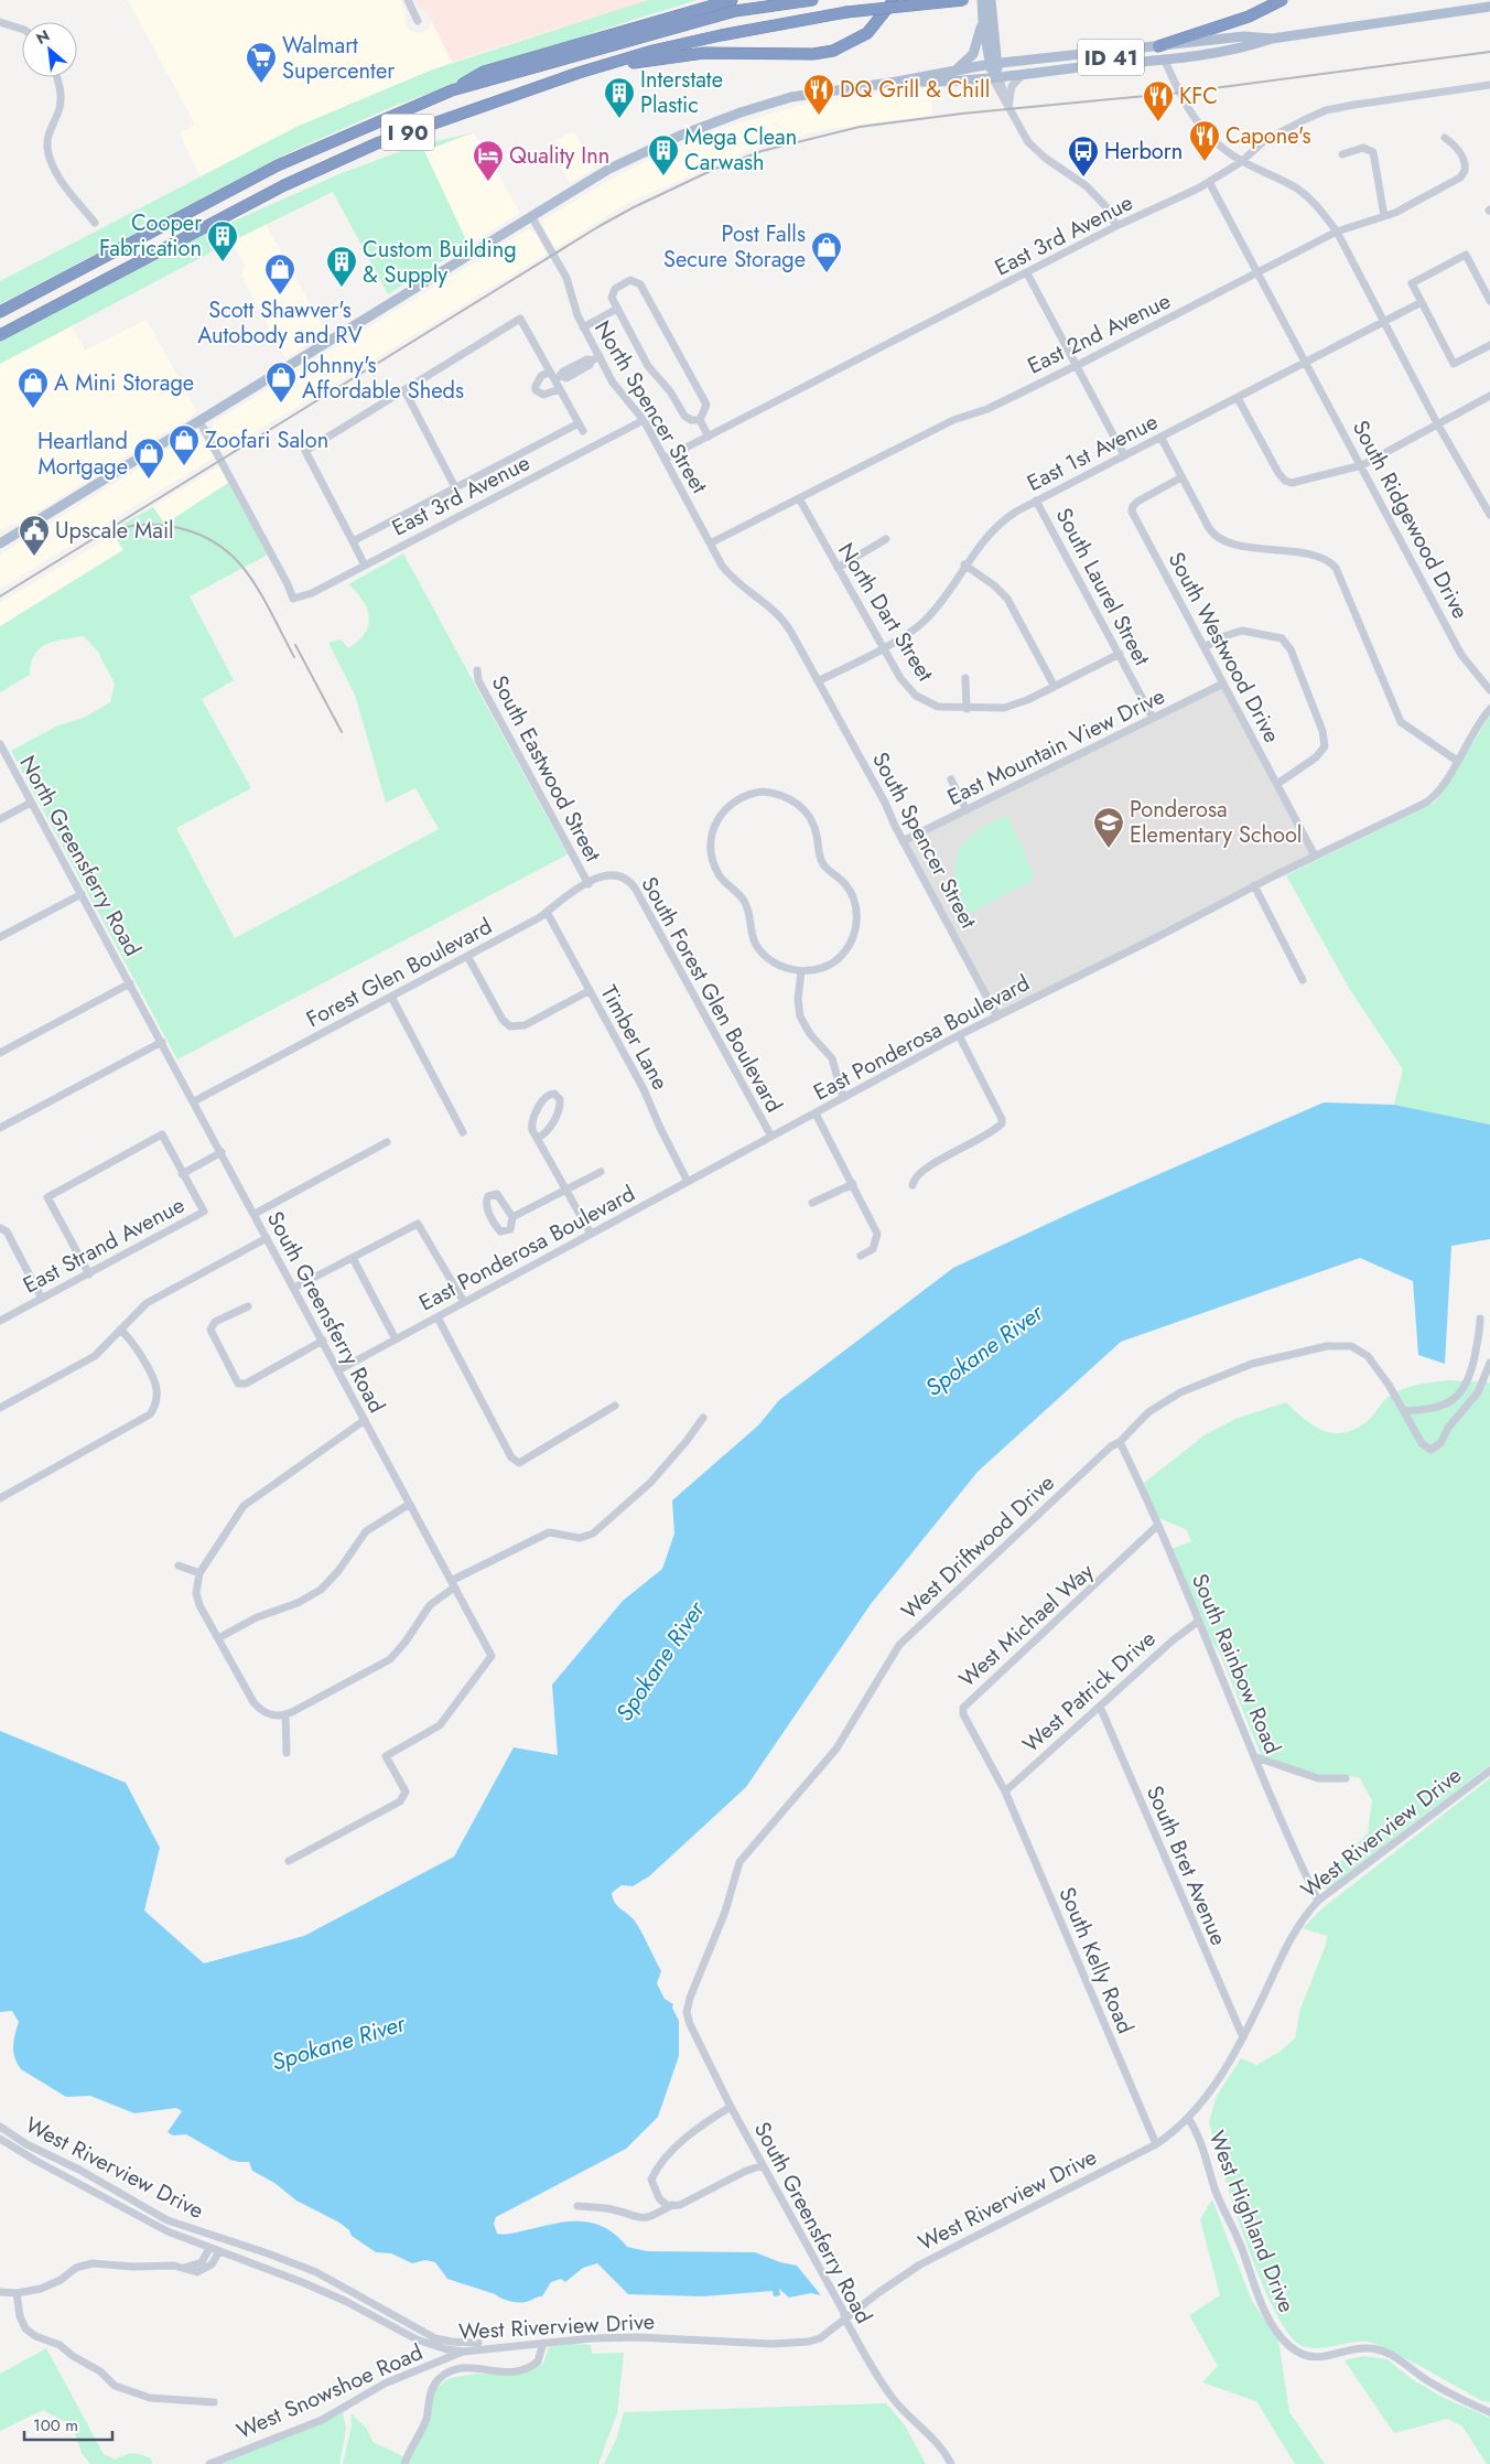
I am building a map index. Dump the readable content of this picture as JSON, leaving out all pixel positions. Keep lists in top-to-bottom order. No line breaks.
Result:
{"streets":{"highway":["I 90"],"main road":["ID 41"],"street":["East 3rd Avenue","East 2nd Avenue","North Spencer Street","East 1st Avenue","South Ridgewood Drive","South Laurel Street","North Dart Street","South Westwood Drive","East Mountain View Drive","South Eastwood Street","South Spencer Street","North Greensferry Road","Forest Glen Boulevard","South Forest Glen Boulevard","Timber Lane","East Ponderosa Boulevard","East Strand Avenue","South Greensferry Road","West Driftwood Drive","West Michael Way","South Rainbow Road","West Patrick Drive","West Riverview Drive","South Bret Avenue","South Kelly Road","West Highland Drive","West Snowshoe Road"]},"crossings":[["East 3rd Avenue","North Spencer Street"],["East 3rd Avenue","South Ridgewood Drive"],["East 2nd Avenue","North Spencer Street"],["East 2nd Avenue","South Ridgewood Drive"],["East 2nd Avenue","North Dart Street"],["North Spencer Street","East 1st Avenue"],["North Spencer Street","South Spencer Street"],["East 1st Avenue","South Ridgewood Drive"],["East 1st Avenue","South Laurel Street"],["East 1st Avenue","North Dart Street"],["East 1st Avenue","South Spencer Street"],["South Laurel Street","North Dart Street"],["South Laurel Street","East Mountain View Drive"],["South Westwood Drive","East Mountain View Drive"],["South Westwood Drive","East Ponderosa Boulevard"],["East Mountain View Drive","South Spencer Street"],["South Eastwood Street","Forest Glen Boulevard"],["South Spencer Street","East Ponderosa Boulevard"],["North Greensferry Road","South Greensferry Road"],["Forest Glen Boulevard","South Forest Glen Boulevard"],["Forest Glen Boulevard","Timber Lane"],["Forest Glen Boulevard","South Greensferry Road"],["South Forest Glen Boulevard","East Ponderosa Boulevard"],["Timber Lane","East Ponderosa Boulevard"],["East Ponderosa Boulevard","South Greensferry Road"],["East Strand Avenue","South Greensferry Road"],["South Greensferry Road","West Driftwood Drive"],["South Greensferry Road","West Riverview Drive"],["West Driftwood Drive","South Rainbow Road"],["West Michael Way","South Rainbow Road"],["West Michael Way","West Patrick Drive"],["West Michael Way","South Kelly Road"],["South Rainbow Road","West Patrick Drive"],["South Rainbow Road","West Riverview Drive"],["West Patrick Drive","South Bret Avenue"],["West Patrick Drive","South Kelly Road"],["West Riverview Drive","South Bret Avenue"],["West Riverview Drive","South Kelly Road"],["West Riverview Drive","West Highland Drive"],["West Riverview Drive","West Snowshoe Road"]],"water":["Spokane River"],"places":{"supermarket":["Walmart Supercenter"],"restaurant":["DQ Grill & Chill","KFC","Capone's"],"building":["Interstate Plastic","Mega Clean Carwash","Cooper Fabrication","Custom Building & Supply"],"bus stop":["Herborn"],"hotel":["Quality Inn"],"shop":["Post Falls Secure Storage","Scott Shawver's Autobody and RV","Johnny's Affordable Sheds","A Mini Storage","Zoofari Salon","Heartland Mortgage"],"public building":["Upscale Mail"],"school or university":["Ponderosa Elementary School"]},"scale_bar":"100 m","north":"top left"}
